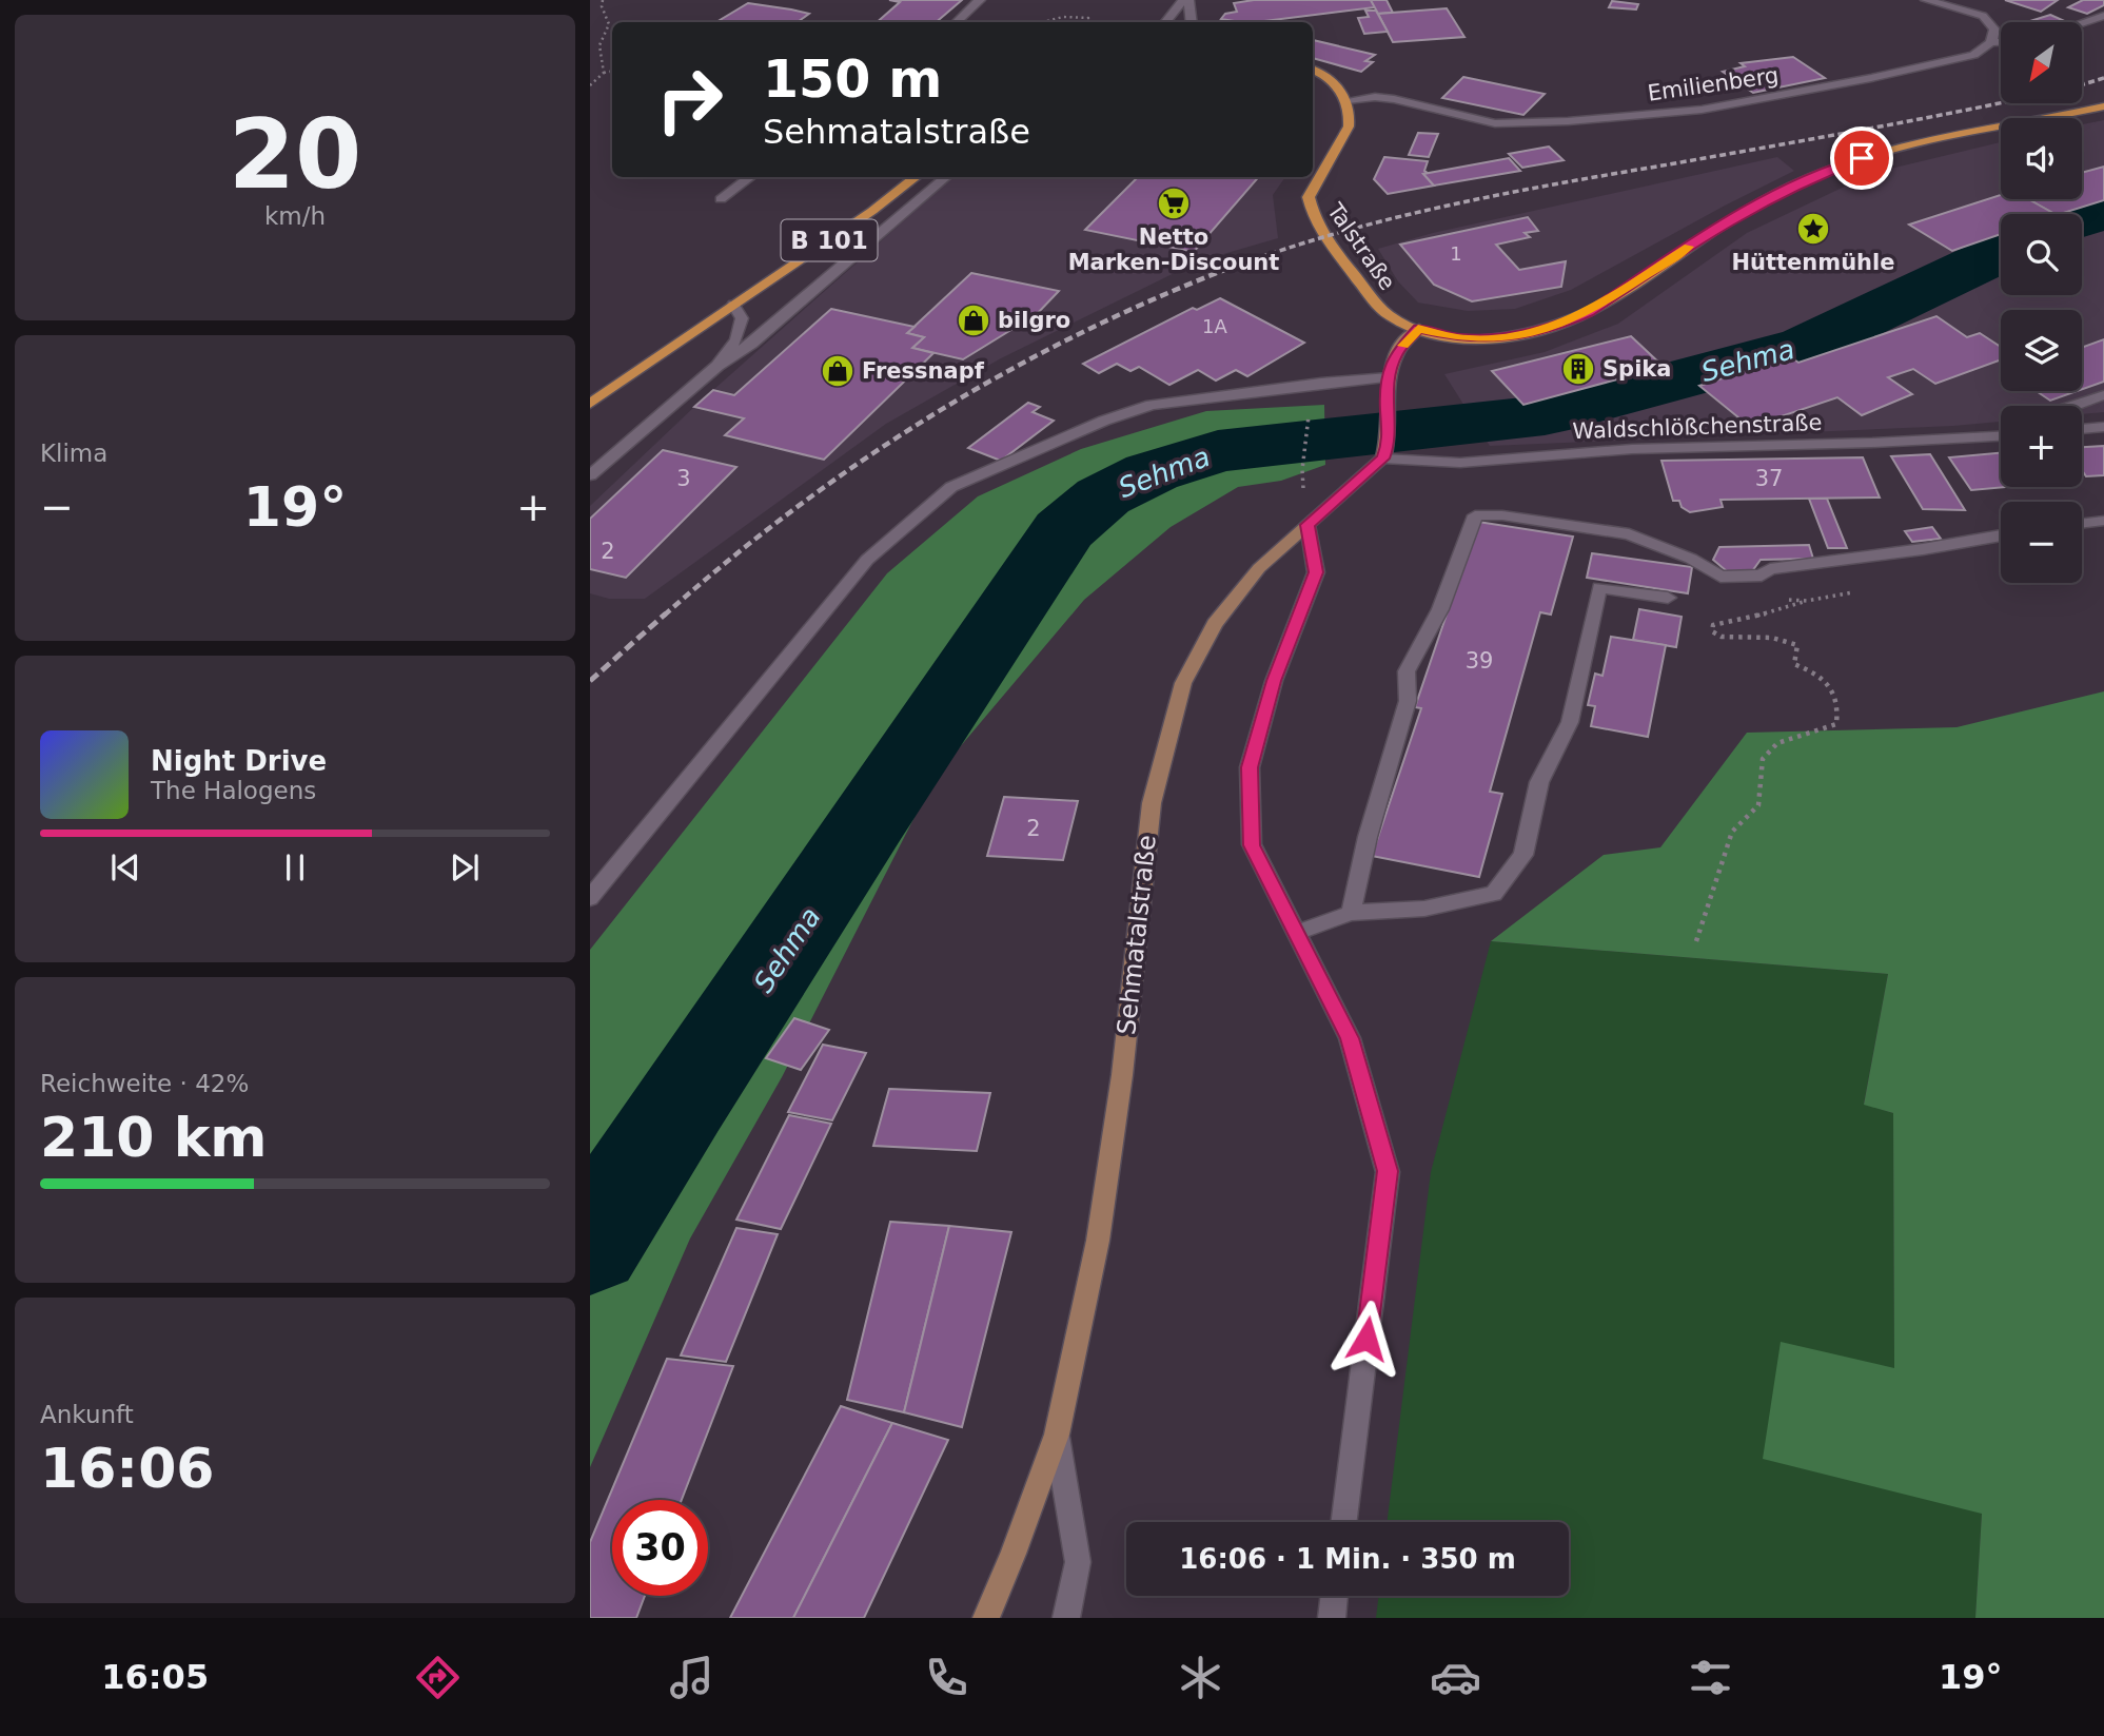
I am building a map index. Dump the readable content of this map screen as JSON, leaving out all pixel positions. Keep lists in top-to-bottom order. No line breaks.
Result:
{"streets":{"main road":["B 101","Talstraße","Sehmatalstraße"],"street":["Emilienberg","Waldschlößchenstraße"]},"crossings":[["Emilienberg","Talstraße"],["Waldschlößchenstraße","Sehmatalstraße"]],"water":["Sehma"],"places":{"supermarket":["Netto Marken-Discount"],"place":["Hüttenmühle"],"shop":["bilgro","Fressnapf"],"building":["Spika"]},"house_numbers":["1","1A","3","37","2","39","2"],"north":"bottom left","page":{"tile":[["20","km/h"],"Klima",["Reichweite · 42%","210 km"],["Ankunft","16:06"]],"map_buttons":["+","−"],"turn":["150 m","Sehmatalstraße"],"heat":["−","19°","+"],"song":["Night Drive","The Halogens"],"limit":"30","trip":"16:06 · 1 Min. · 350 m","tabs":["16:05","19°"]}}
